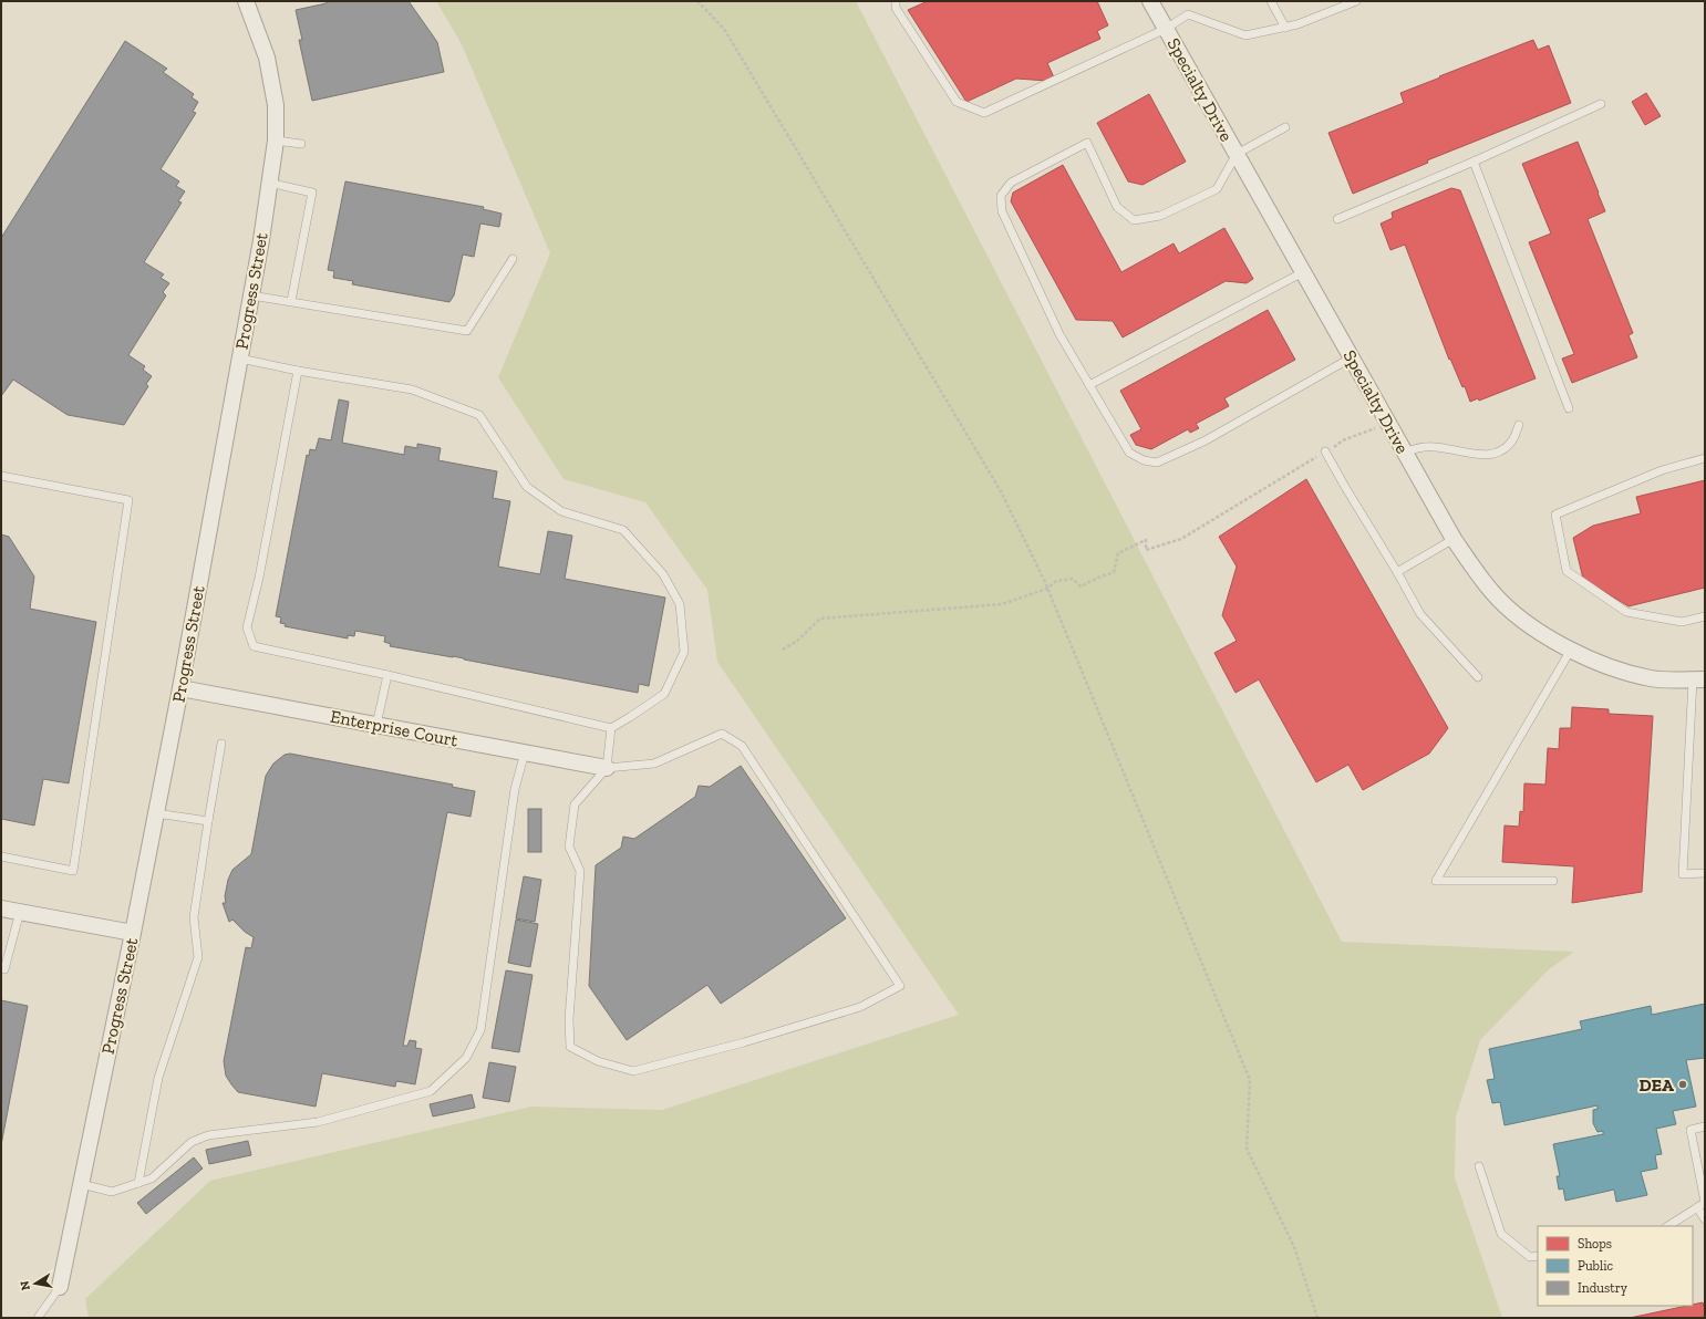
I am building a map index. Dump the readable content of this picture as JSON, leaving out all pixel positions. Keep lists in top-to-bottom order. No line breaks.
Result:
{"streets":{"street":["Specialty Drive","Progress Street","Enterprise Court"]},"crossings":[["Progress Street","Enterprise Court"]],"places":["DEA"],"legend":["Shops","Public","Industry"],"north":"left"}
